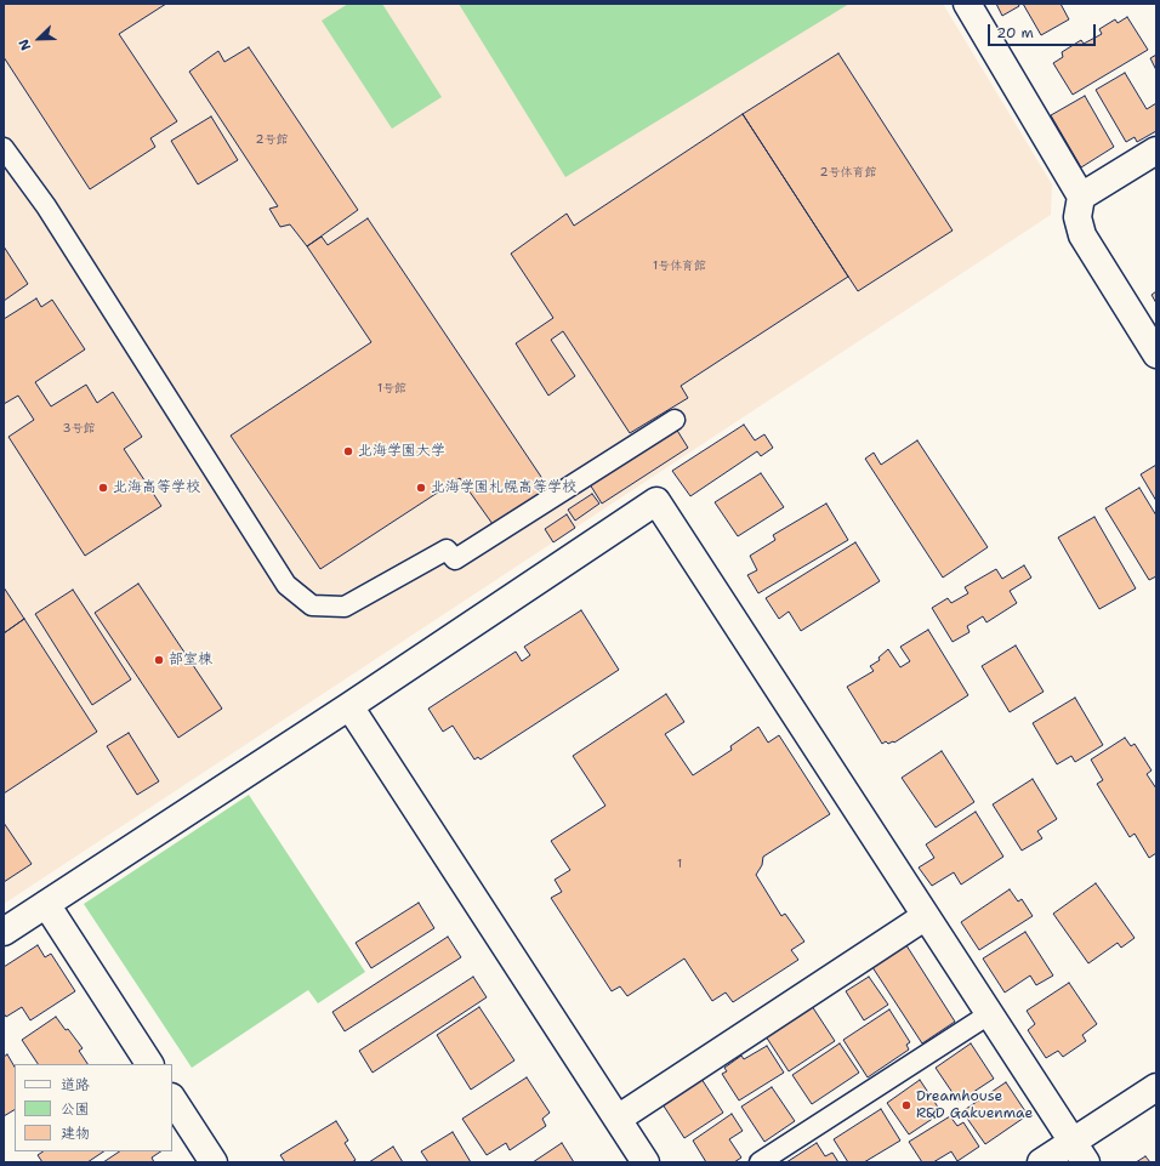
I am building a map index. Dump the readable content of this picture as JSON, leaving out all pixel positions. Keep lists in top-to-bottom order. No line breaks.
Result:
{"places":["北海学園大学","北海高等学校","北海学園札幌高等学校","部室棟","Dreamhouse R&D Gakuenmae"],"house_numbers":["2号館","2号体育館","1号体育館","1号館","3号館","1"],"legend":["道路","公園","建物"],"scale_bar":"20 m","north":"bottom left"}
